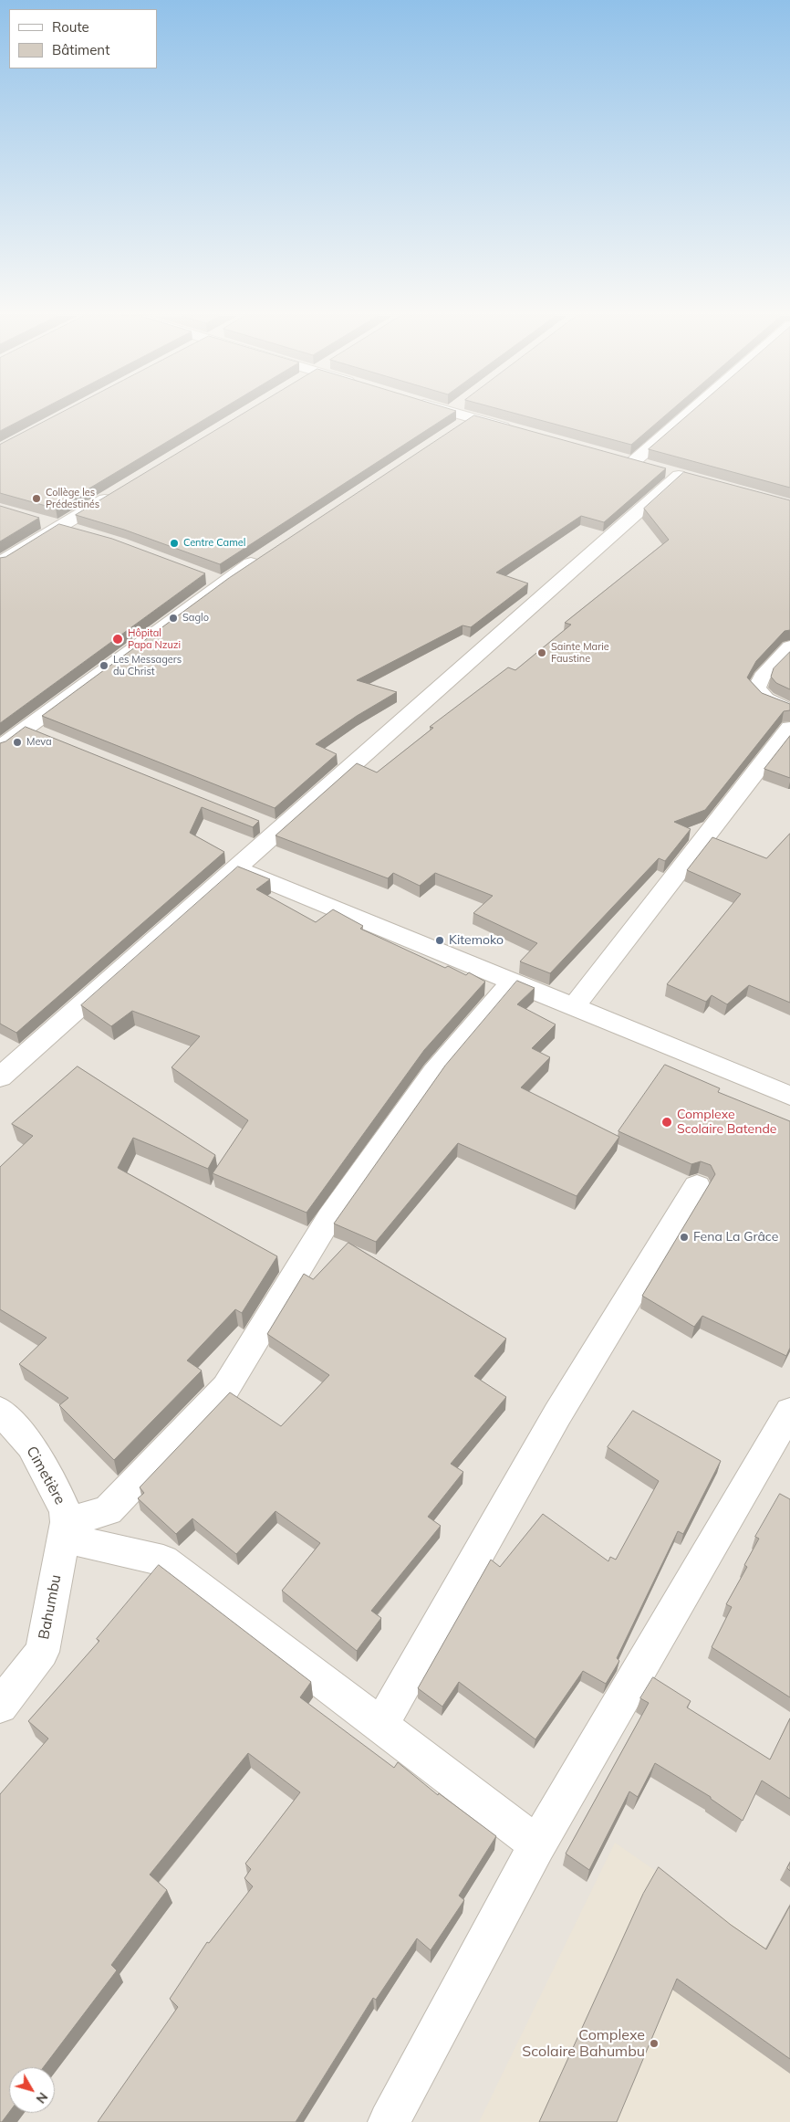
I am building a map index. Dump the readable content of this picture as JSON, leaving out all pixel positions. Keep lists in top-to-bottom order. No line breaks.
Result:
{"streets":{"street":["Cimetière","Bahumbu"]},"crossings":[["Cimetière","Bahumbu"]],"places":["Collège les Prédestinés","Centre Camel","Saglo","Hôpital Papa Nzuzi","Sainte Marie Faustine","Les Messagers du Christ","Meva","Kitemoko","Complexe Scolaire Batende","Fena La Grâce","Complexe Scolaire Bahumbu"],"legend":["Route","Bâtiment"],"north":"bottom right"}
